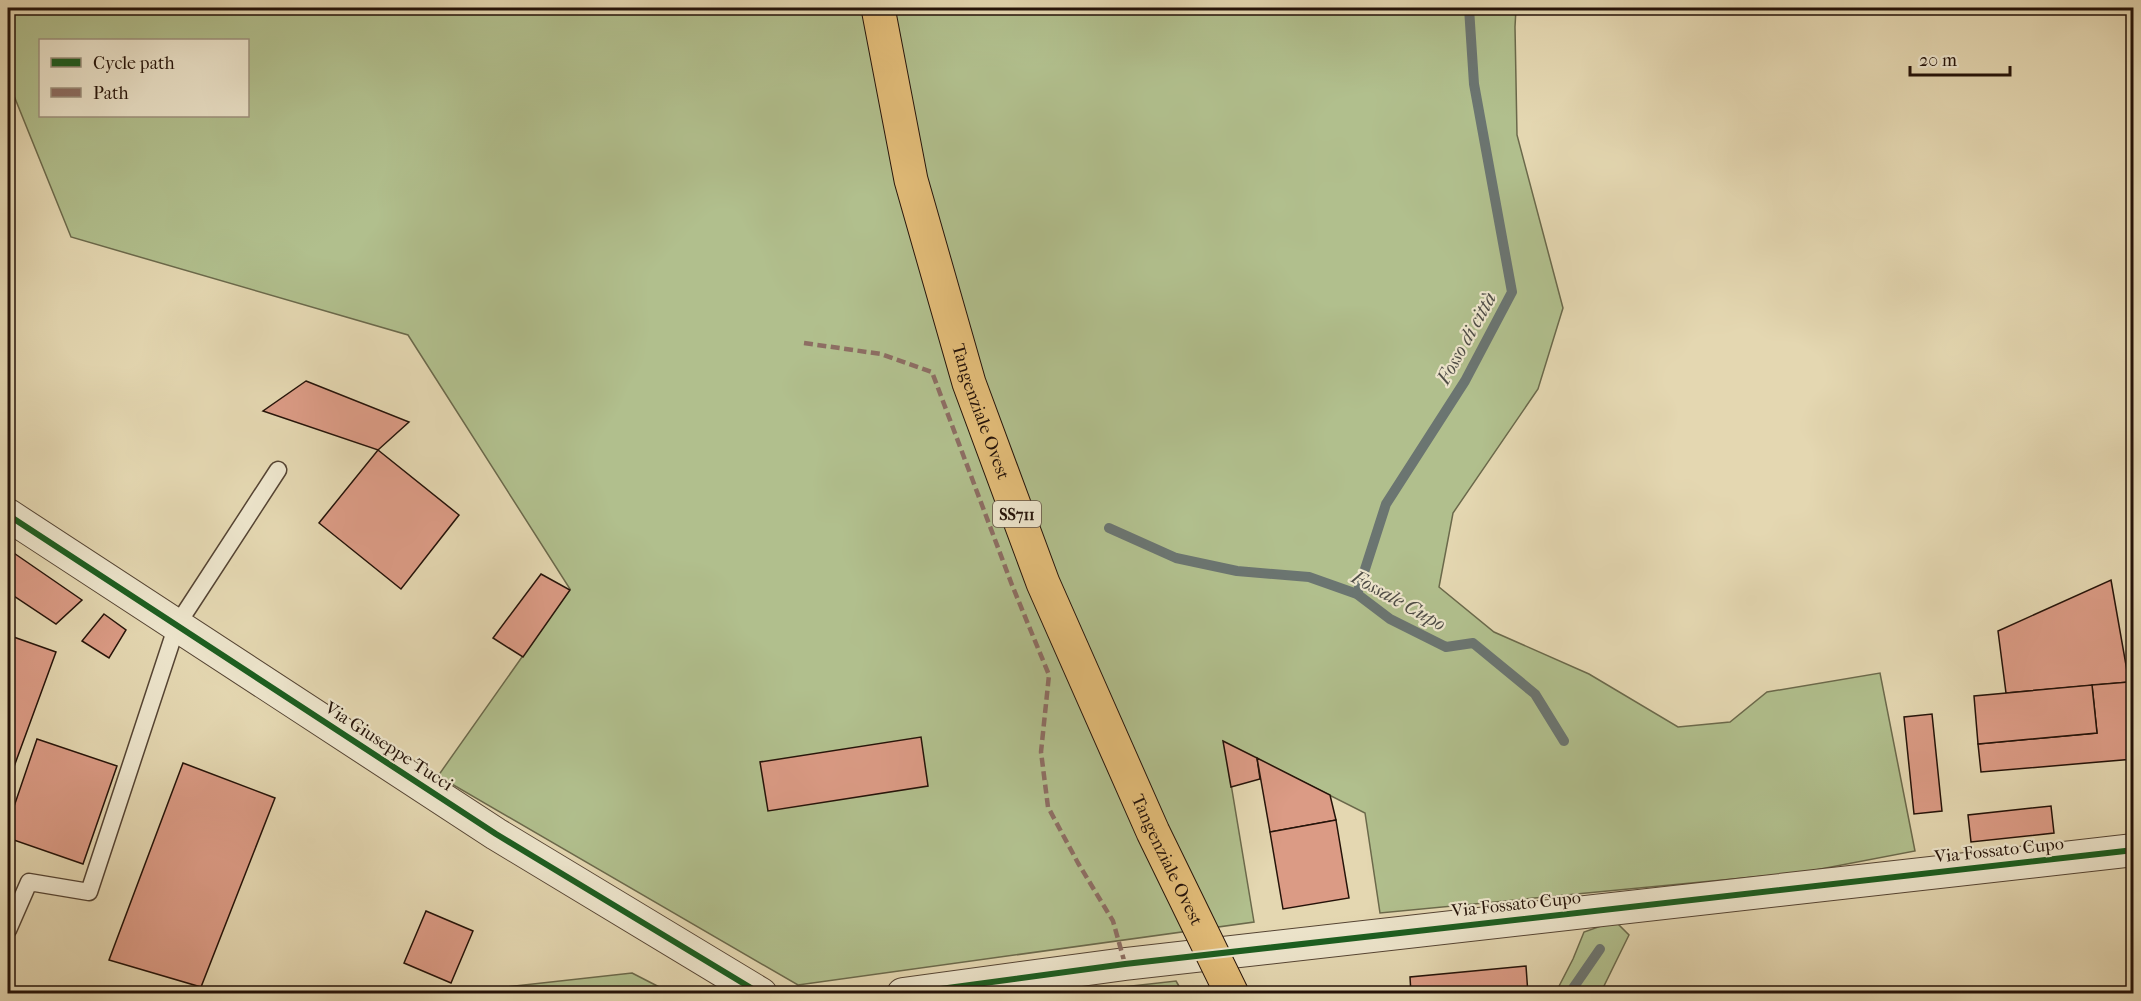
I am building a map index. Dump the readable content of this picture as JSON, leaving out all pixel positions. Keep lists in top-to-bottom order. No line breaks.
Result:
{"streets":{"main road":["Tangenziale Ovest","SS711"],"street":["Via Giuseppe Tucci","Via Fossato Cupo"]},"water":["Fosso di città","Fossale Cupo"],"legend":["Cycle path","Path"],"scale_bar":"20 m"}
